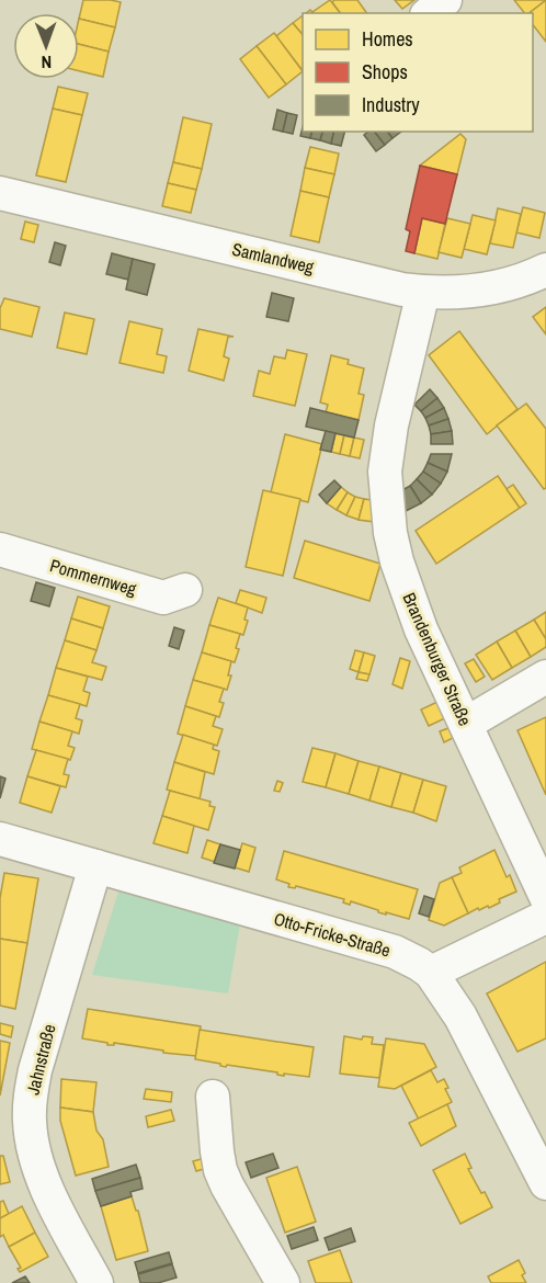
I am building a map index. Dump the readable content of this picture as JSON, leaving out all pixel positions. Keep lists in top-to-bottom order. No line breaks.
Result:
{"streets":{"street":["Samlandweg","Pommernweg","Brandenburger Straße","Otto-Fricke-Straße","Jahnstraße"]},"crossings":[["Samlandweg","Brandenburger Straße"],["Otto-Fricke-Straße","Jahnstraße"]],"legend":["Homes","Shops","Industry"],"north":"bottom"}
